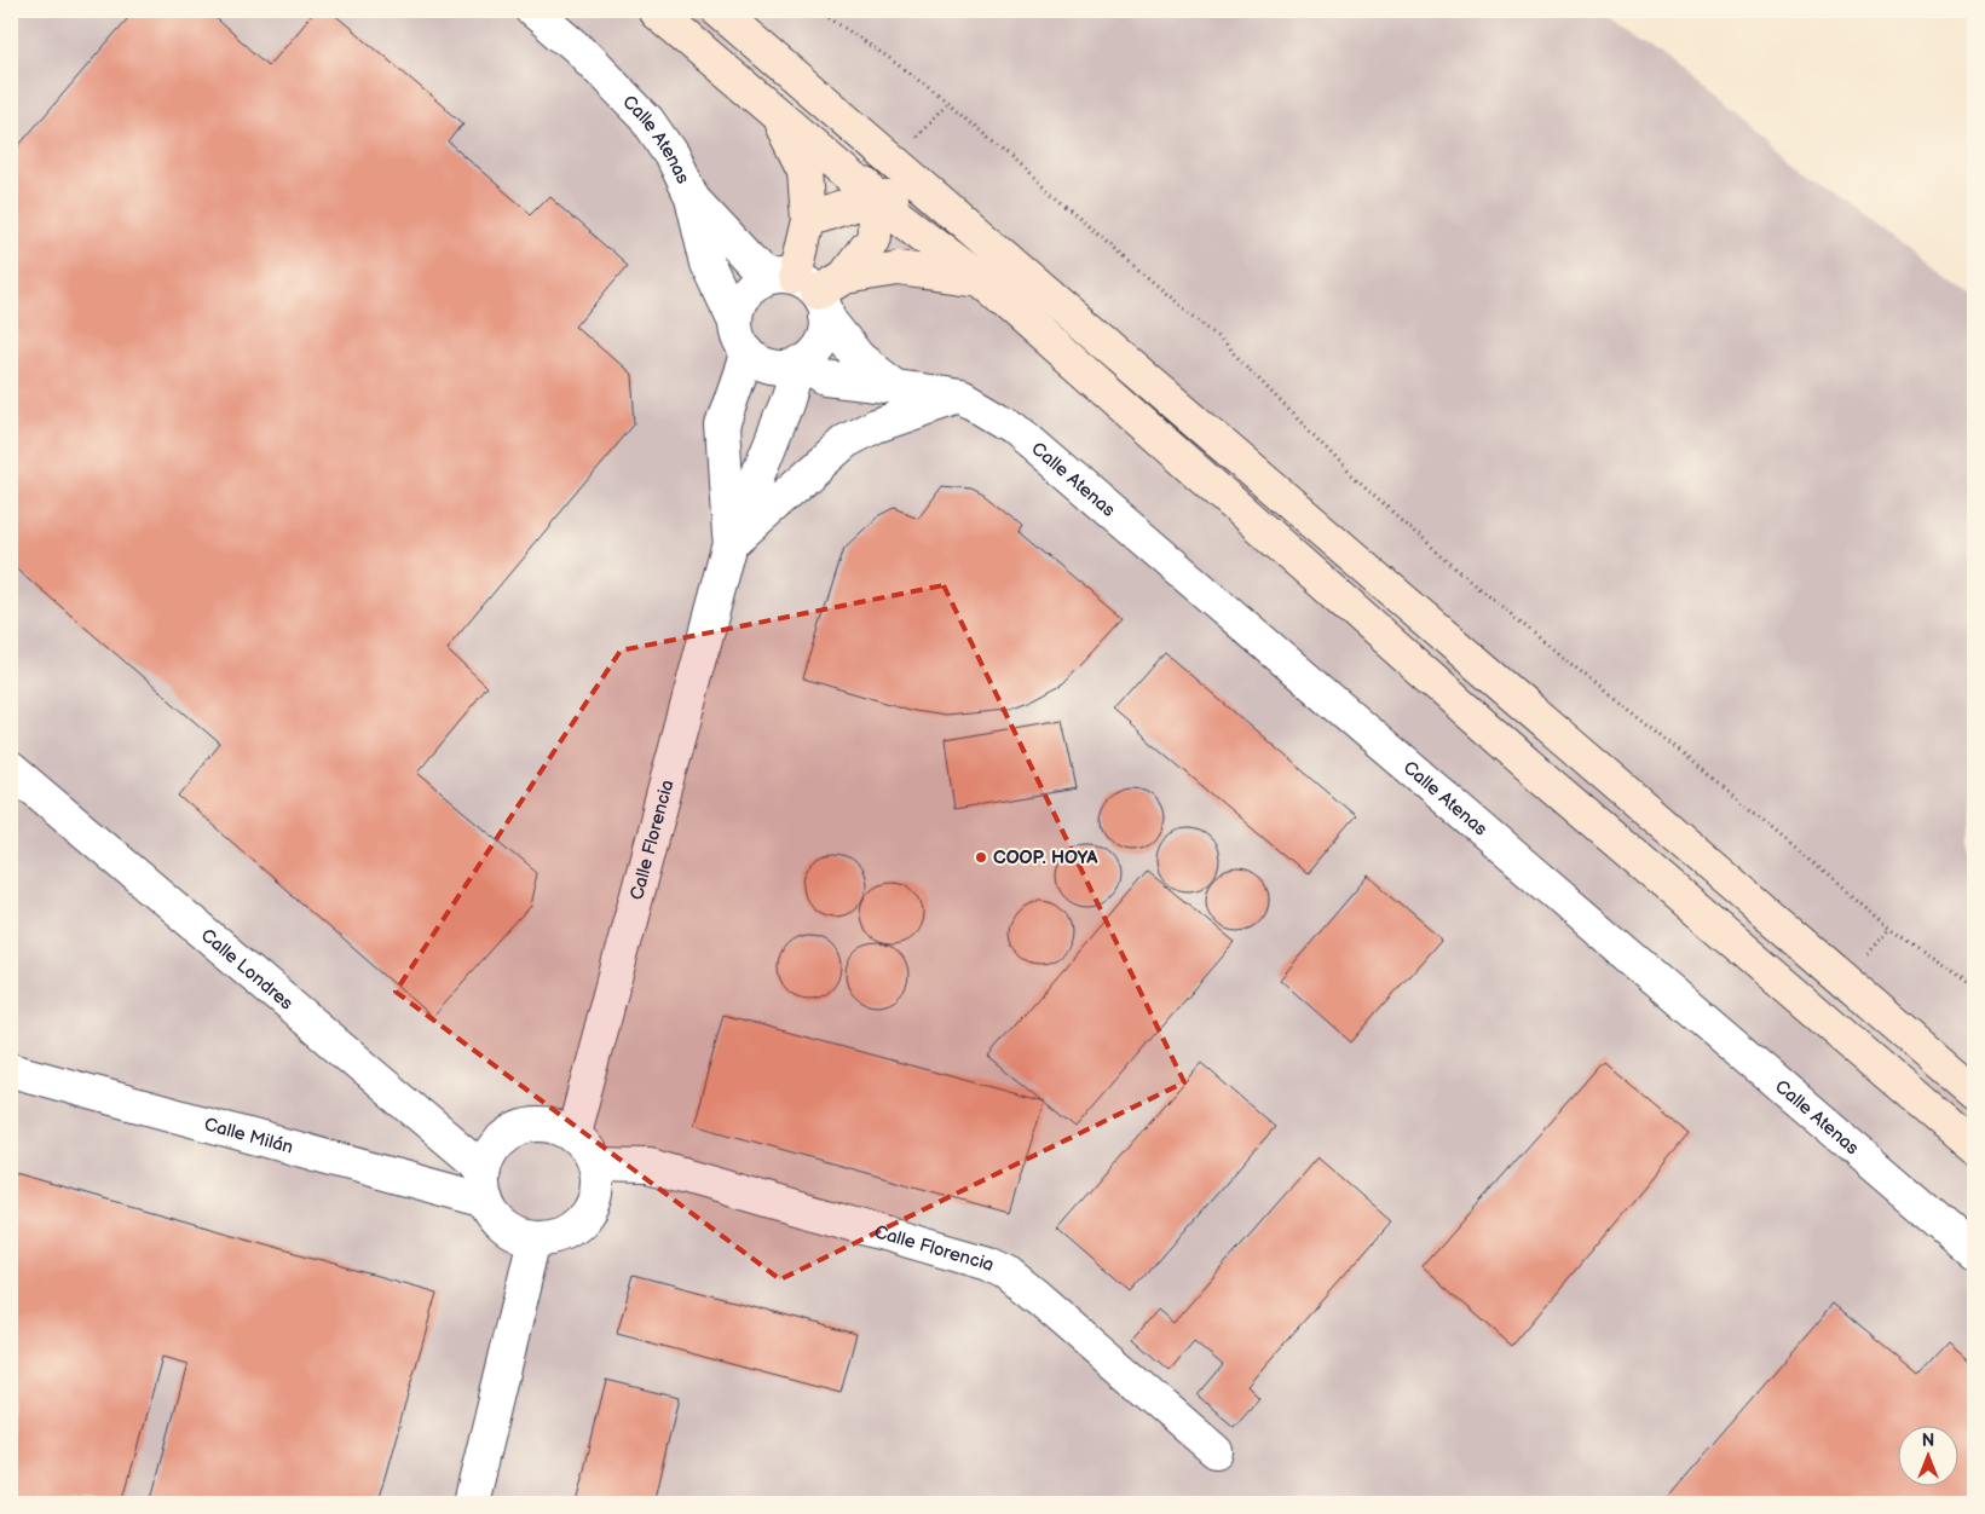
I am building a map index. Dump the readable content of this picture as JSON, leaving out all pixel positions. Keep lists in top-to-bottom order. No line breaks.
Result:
{"streets":{"street":["Calle Atenas","Calle Florencia","Calle Londres","Calle Milán"]},"crossings":[["Calle Atenas","Calle Florencia"],["Calle Florencia","Calle Londres"],["Calle Florencia","Calle Milán"],["Calle Londres","Calle Milán"]],"places":["COOP. HOYA"],"north":"top"}
